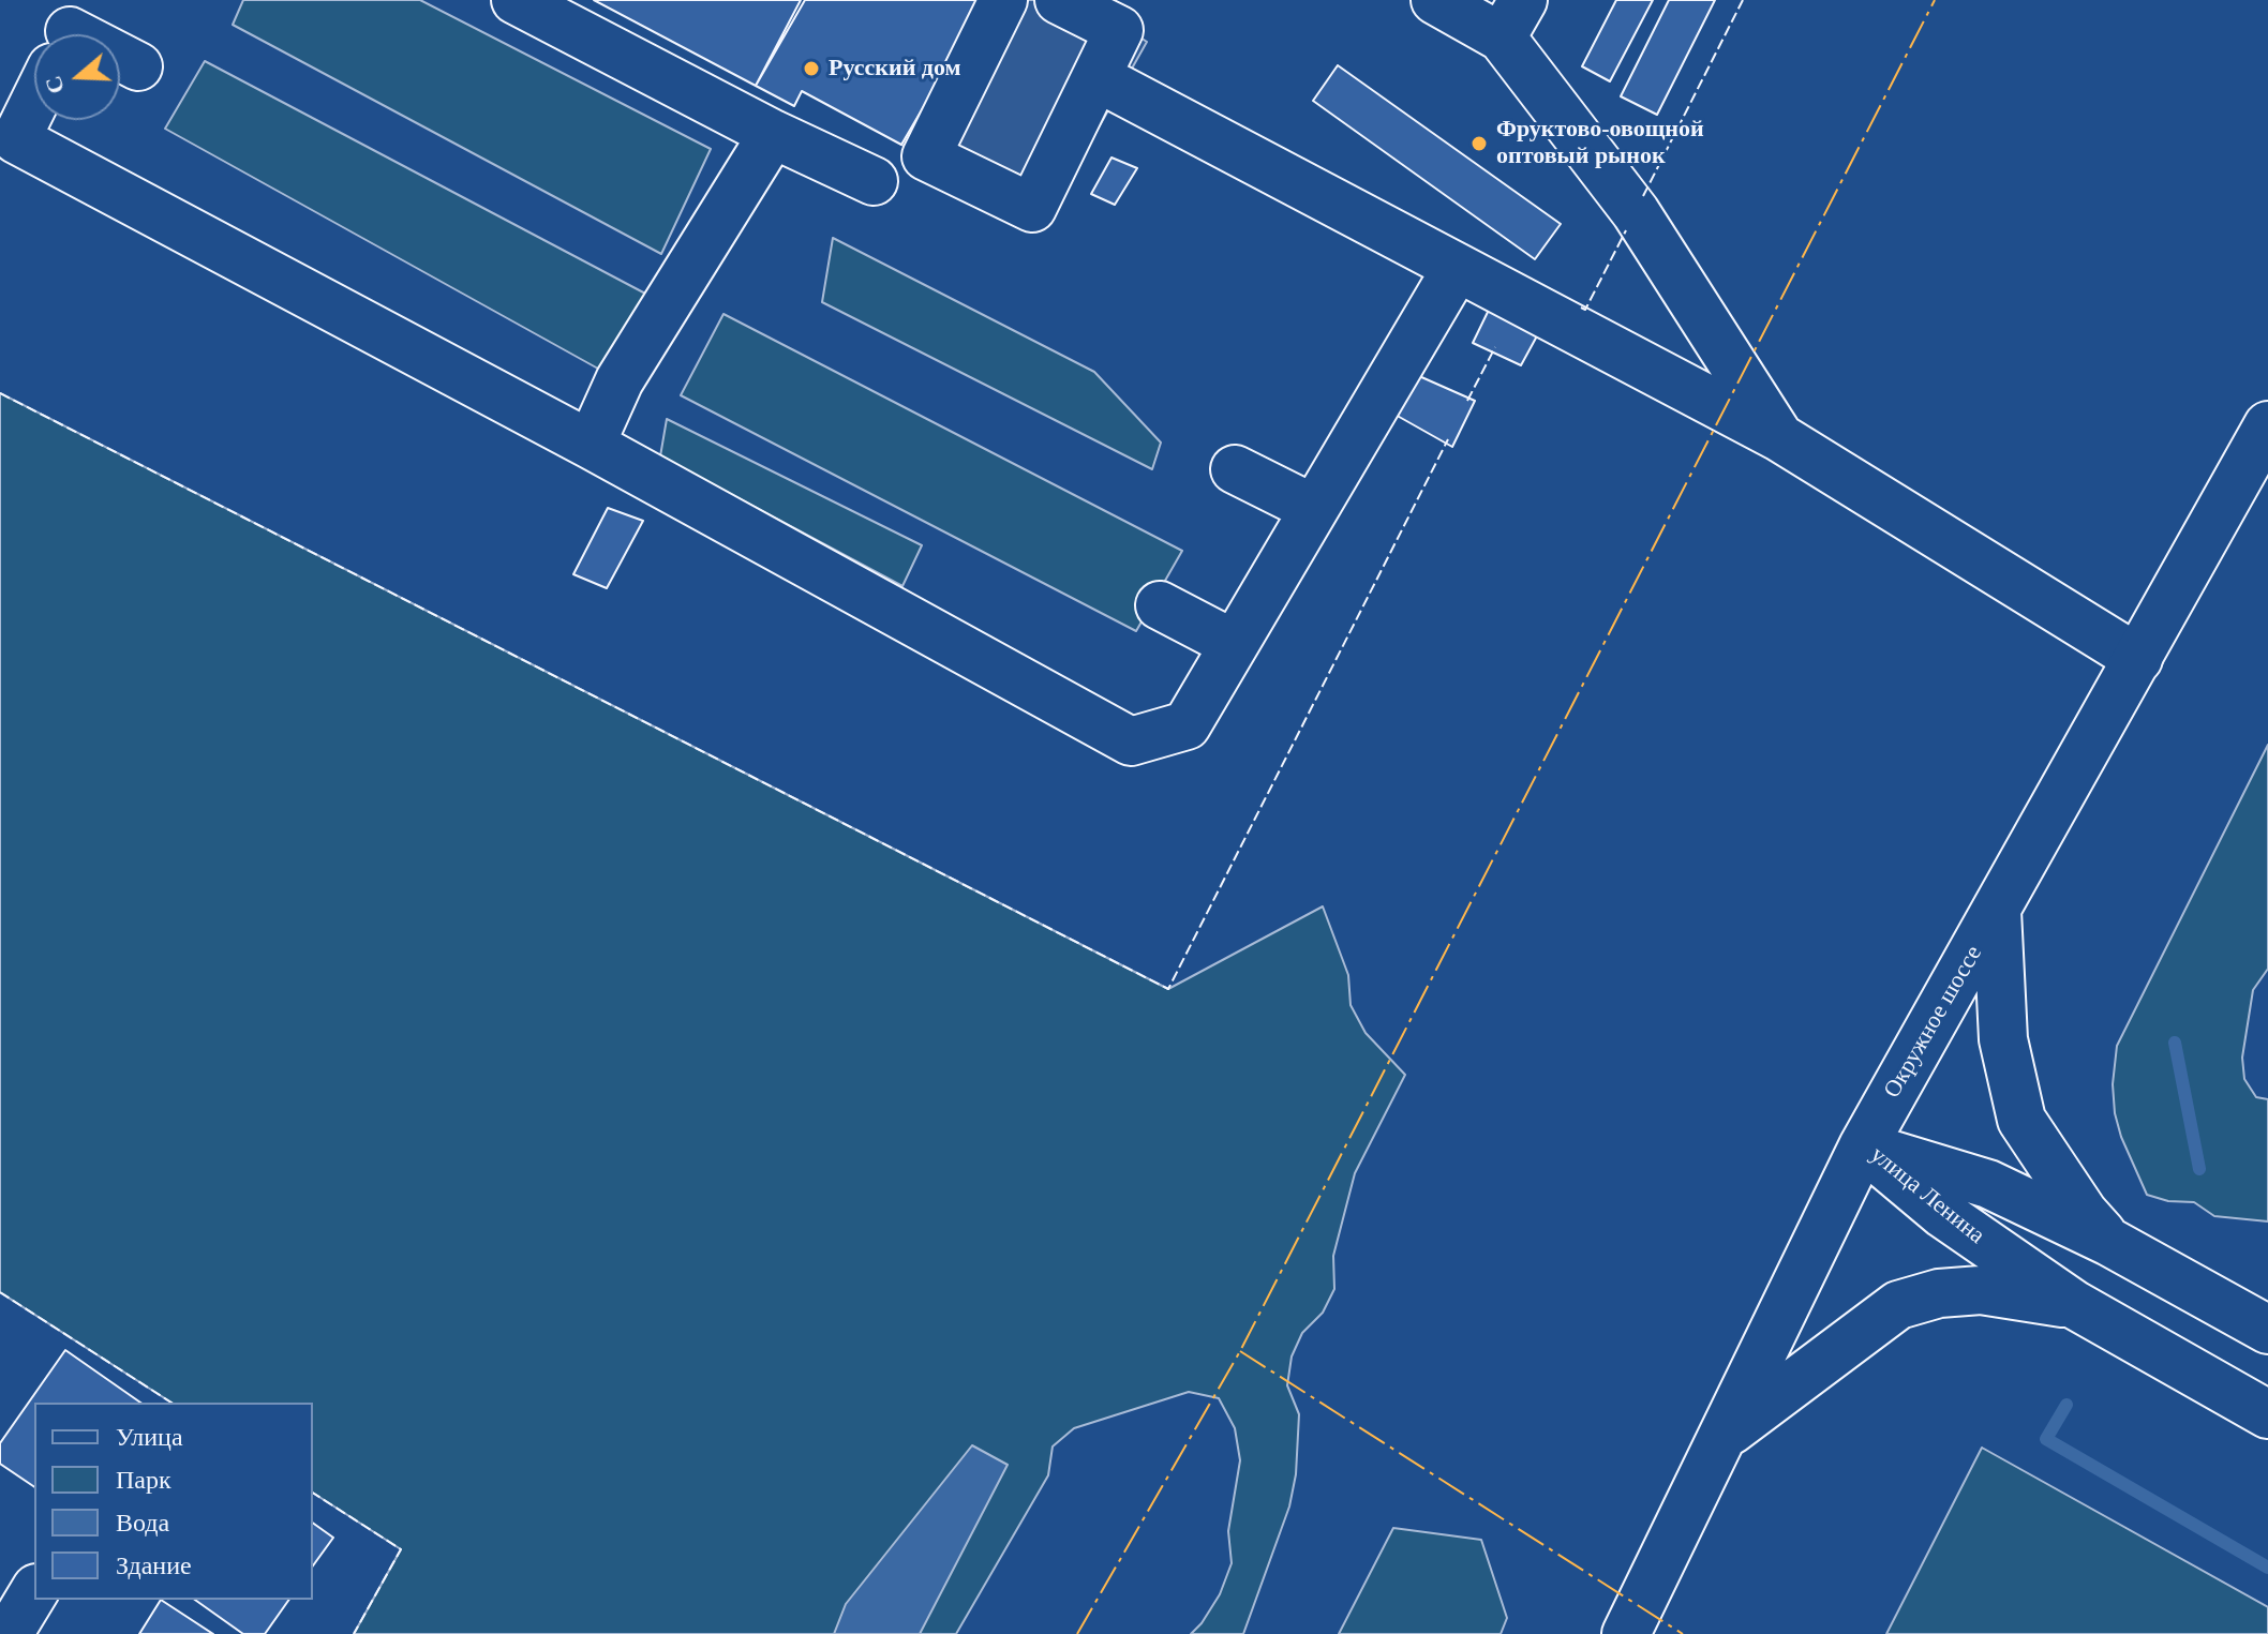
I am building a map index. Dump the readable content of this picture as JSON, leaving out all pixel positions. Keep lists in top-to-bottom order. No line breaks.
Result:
{"streets":{"main road":["Окружное шоссе","улица Ленина"]},"crossings":[["Окружное шоссе","улица Ленина"]],"places":["Русский дом","Фруктово-овощной оптовый рынок"],"legend":["Улица","Парк","Вода","Здание"],"north":"left"}
